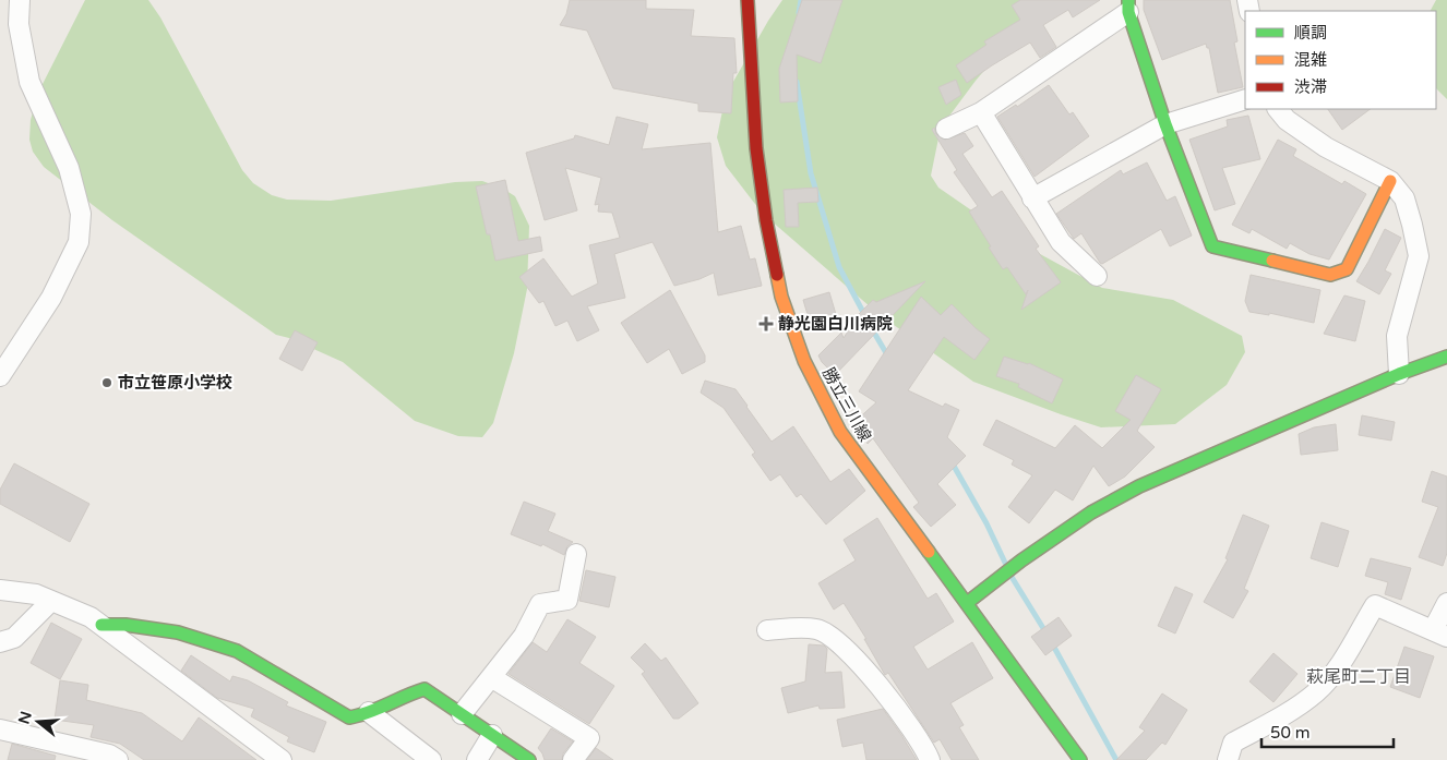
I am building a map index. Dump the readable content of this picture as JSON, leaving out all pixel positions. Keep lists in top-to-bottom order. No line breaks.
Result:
{"streets":{"street":["勝立三川線"]},"districts":["萩尾町二丁目"],"places":{"health":["静光園白川病院"],"other":["市立笹原小学校"]},"legend":["順調","混雑","渋滞"],"scale_bar":"50 m","north":"left"}
